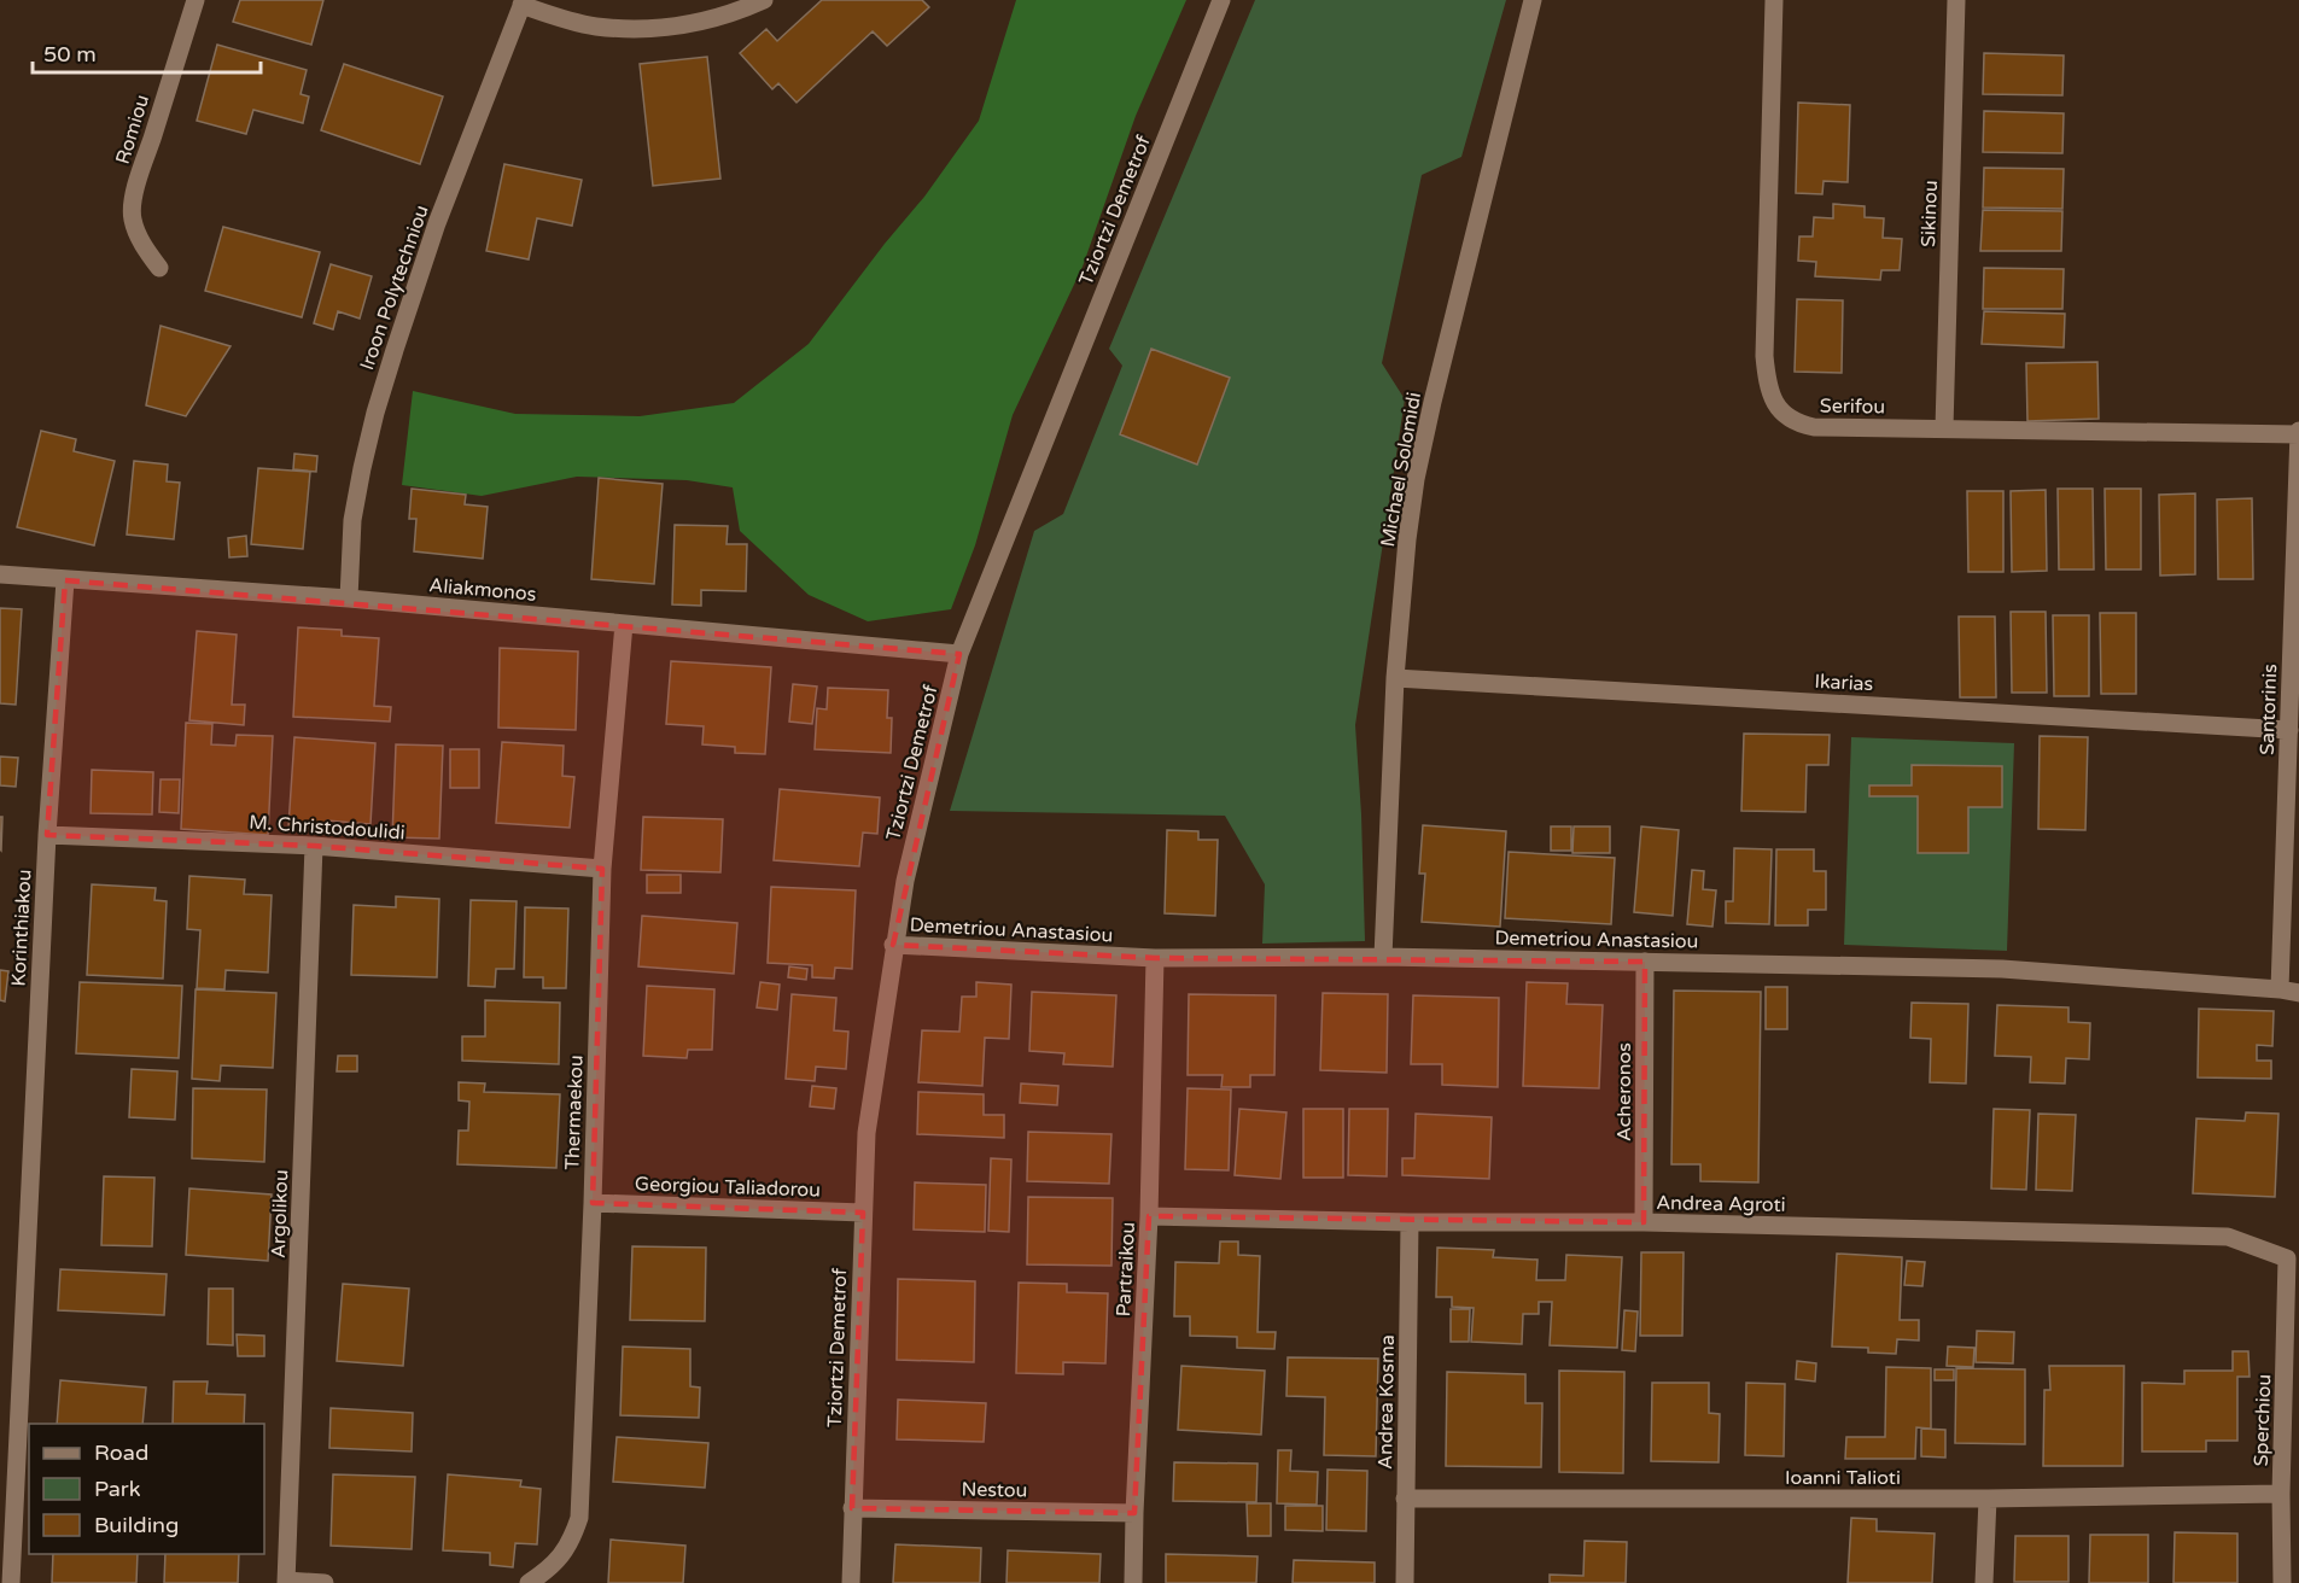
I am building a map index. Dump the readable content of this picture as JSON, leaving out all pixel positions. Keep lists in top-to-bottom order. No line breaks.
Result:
{"streets":{"street":["Romiou","Tziortzi Demetrof","Sikinou","Iroon Polytechniou","Serifou","Michael Solomidi","Aliakmonos","Ikarias","Santorinis","M. Christodoulidi","Korinthiakou","Demetriou Anastasiou","Acheronos","Thermaekou","Georgiou Taliadorou","Andrea Agroti","Argolikou","Partraikou","Andrea Kosma","Sperchiou","Ioanni Talioti","Nestou"]},"crossings":[["Tziortzi Demetrof","Aliakmonos"],["Tziortzi Demetrof","Demetriou Anastasiou"],["Tziortzi Demetrof","Georgiou Taliadorou"],["Tziortzi Demetrof","Nestou"],["Sikinou","Serifou"],["Iroon Polytechniou","Aliakmonos"],["Serifou","Santorinis"],["Michael Solomidi","Ikarias"],["Michael Solomidi","Demetriou Anastasiou"],["Aliakmonos","Korinthiakou"],["Aliakmonos","Thermaekou"],["Ikarias","Santorinis"],["Santorinis","Demetriou Anastasiou"],["M. Christodoulidi","Korinthiakou"],["M. Christodoulidi","Thermaekou"],["M. Christodoulidi","Argolikou"],["Demetriou Anastasiou","Acheronos"],["Demetriou Anastasiou","Partraikou"],["Acheronos","Andrea Agroti"],["Thermaekou","Georgiou Taliadorou"],["Andrea Agroti","Partraikou"],["Andrea Agroti","Andrea Kosma"],["Andrea Agroti","Sperchiou"],["Partraikou","Nestou"],["Andrea Kosma","Ioanni Talioti"],["Sperchiou","Ioanni Talioti"]],"legend":["Road","Park","Building"],"scale_bar":"50 m"}
